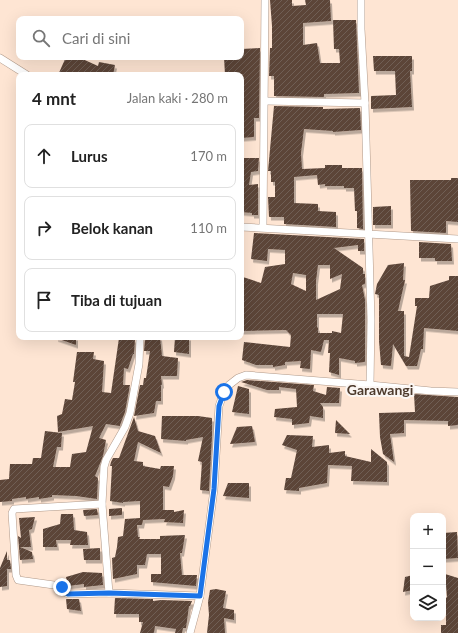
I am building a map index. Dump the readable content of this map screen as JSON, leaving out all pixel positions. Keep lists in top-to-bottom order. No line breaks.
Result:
{"districts":["Garawangi"],"page":{"search":"Cari di sini","heading":["4 mnt","Jalan kaki · 280 m"],"list":[["Lurus","170 m"],["Belok kanan","110 m"],"Tiba di tujuan"],"map_buttons":["+","−"]}}
